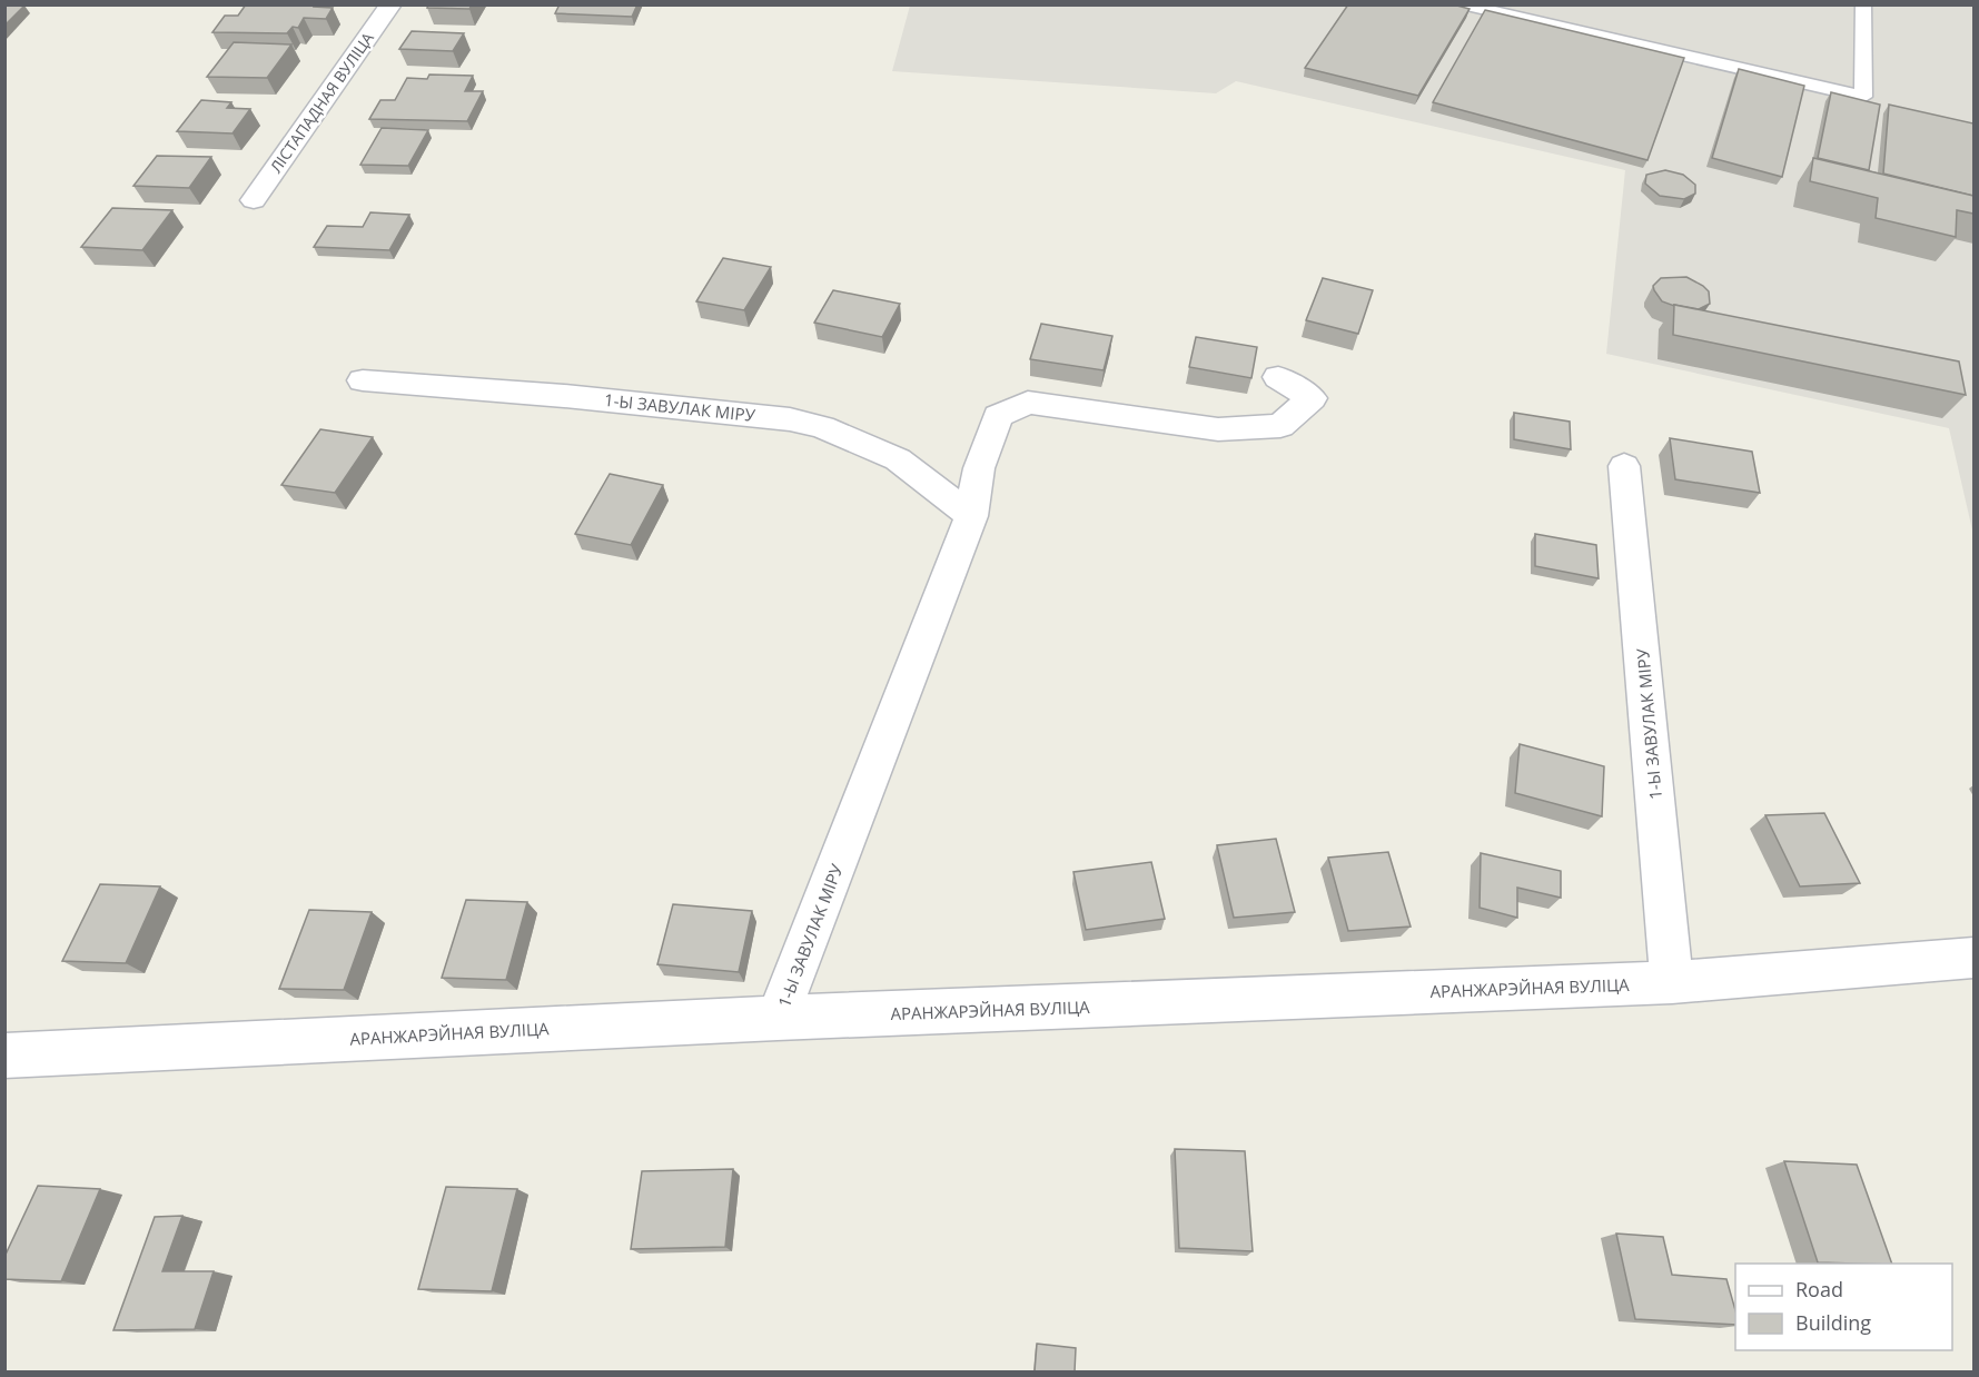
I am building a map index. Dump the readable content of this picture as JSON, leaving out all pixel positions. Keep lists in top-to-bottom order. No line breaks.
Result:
{"streets":{"street":["ЛІСТАПАДНАЯ ВУЛІЦА","1-Ы ЗАВУЛАК МІРУ","АРАНЖАРЭЙНАЯ ВУЛІЦА"]},"crossings":[["1-Ы ЗАВУЛАК МІРУ","АРАНЖАРЭЙНАЯ ВУЛІЦА"]],"legend":["Road","Building"]}
